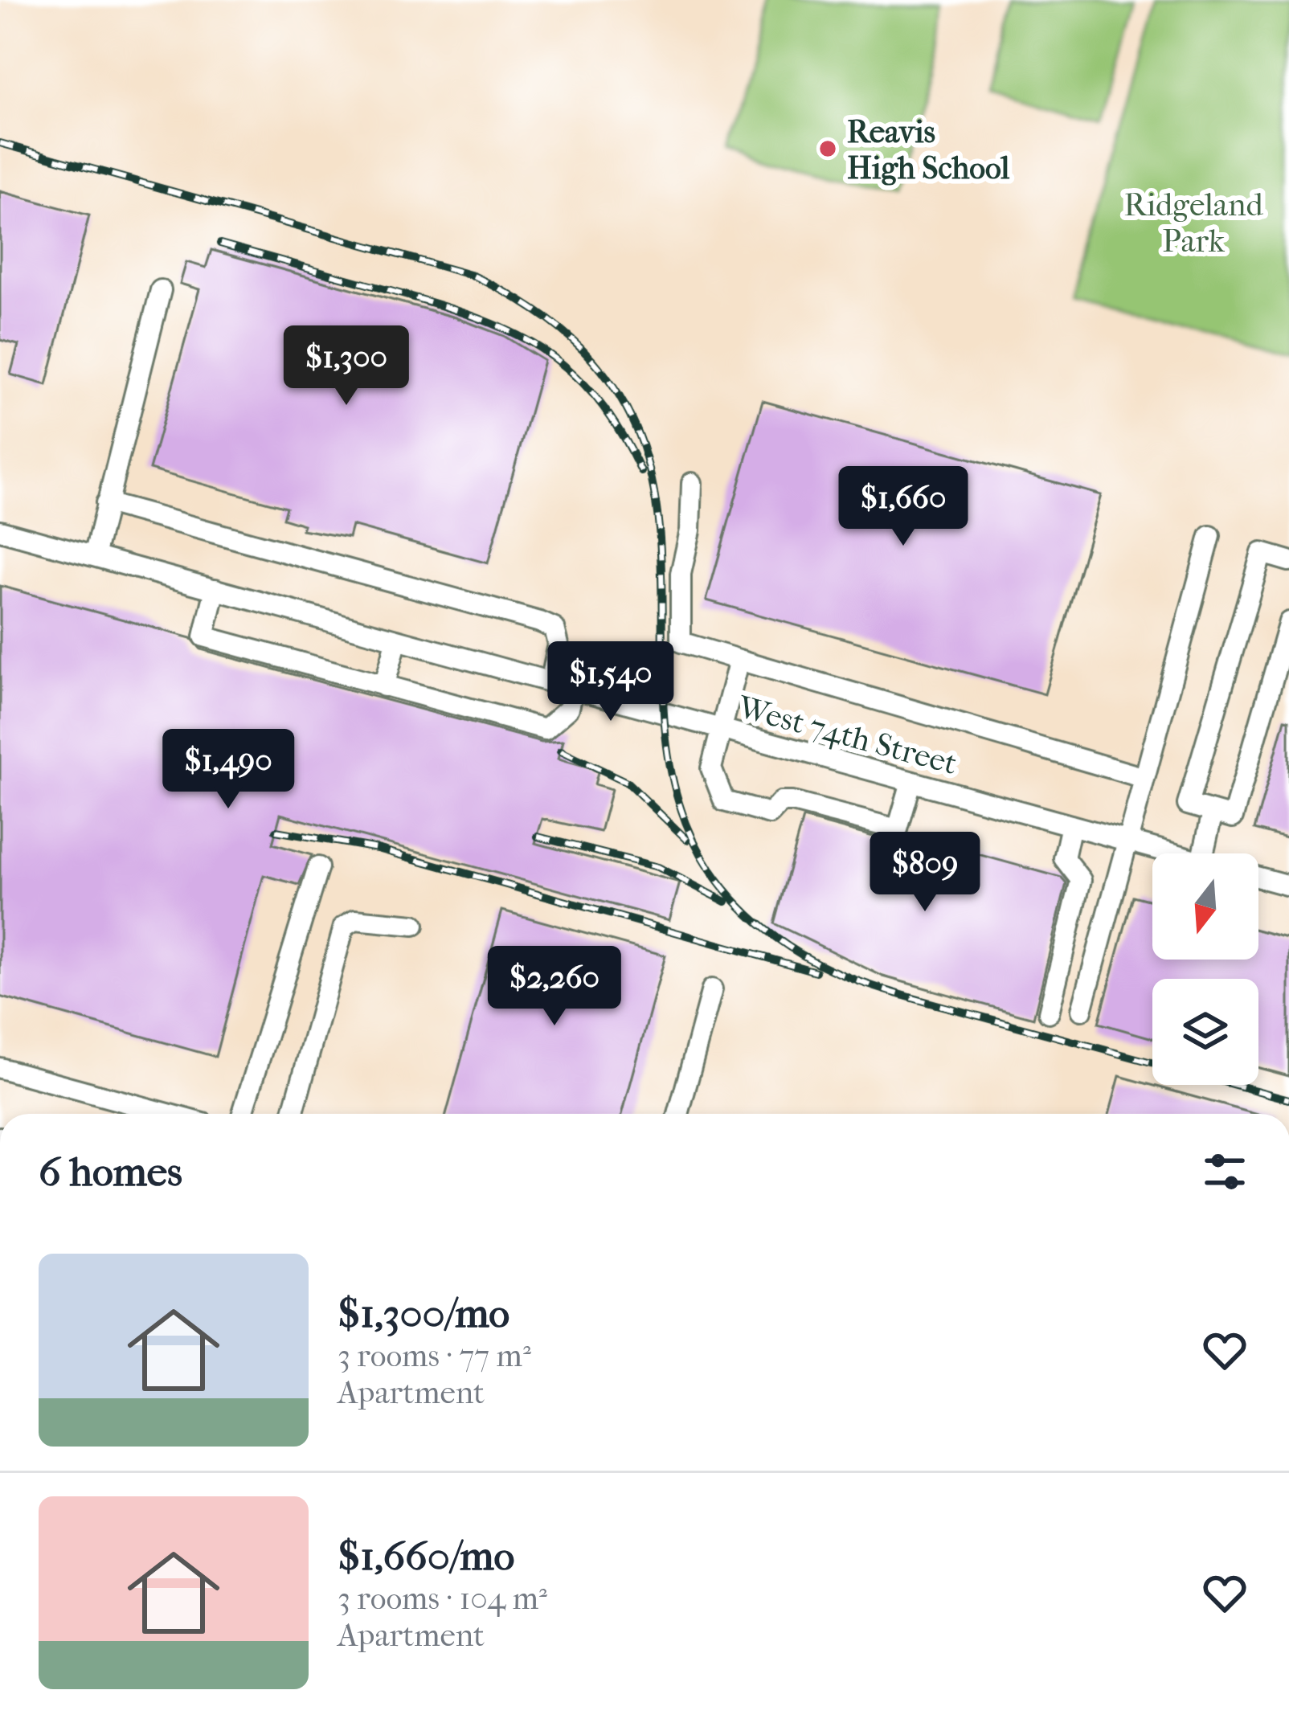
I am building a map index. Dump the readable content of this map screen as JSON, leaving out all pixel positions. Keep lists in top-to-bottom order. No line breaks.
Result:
{"streets":{"street":["West 74th Street"]},"parks":["Ridgeland Park"],"places":["Reavis High School"],"north":"bottom","page":{"price":["$1,300","$1,660","$1,540","$1,490","$809","$2,260"],"heading":"6 homes","list":[{"name":"$1,300/mo","note":"3 rooms · 77 m² · Apartment"},{"name":"$1,660/mo","note":"3 rooms · 104 m² · Apartment"}]}}
